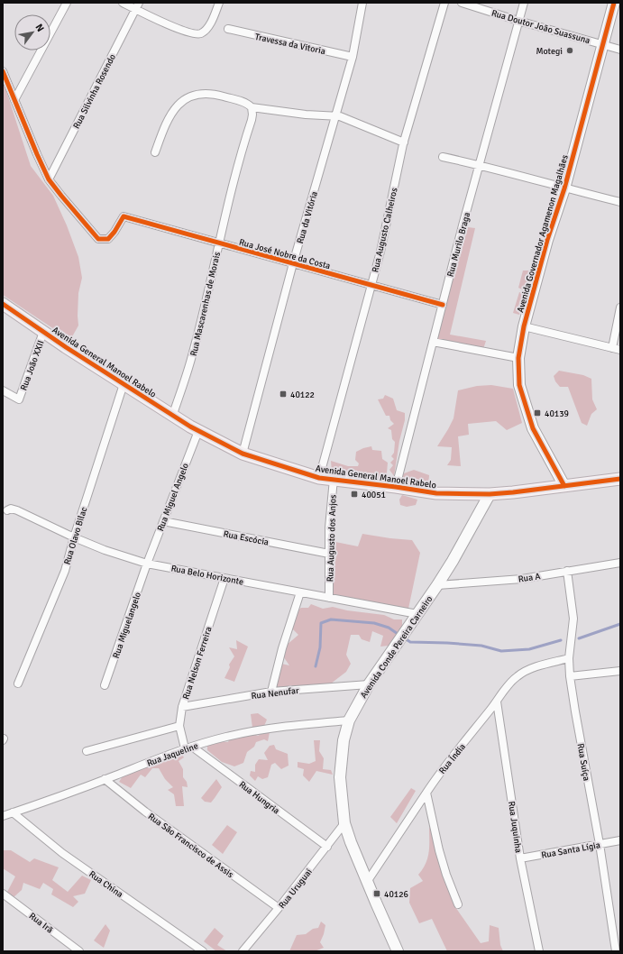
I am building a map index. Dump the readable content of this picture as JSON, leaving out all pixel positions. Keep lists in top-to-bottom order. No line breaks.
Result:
{"streets":{"main road":["Avenida Governador Agamenon Magalhães","Avenida General Manoel Rabelo","Avenida Conde Pereira Carneiro"],"street":["Rua Doutor João Suassuna","Travessa da Vitoria","Rua Silvinha Rosendo","Rua da Vitória","Rua Augusto Calheiros","Rua Murilo Braga","Rua José Nobre da Costa","Rua Mascarenhas de Morais","Rua João XXII","Rua Miguel Angelo","Rua Olavo Bilac","Rua Escócia","Rua Augusto dos Anjos","Rua Belo Horizonte","Rua A","Rua Miguelangelo","Rua Nelson Ferreira","Rua Nenufar","Rua Jaqueline","Rua Índia","Rua Suíça","Rua Hungria","Rua Juquinha","Rua São Francisco de Assis","Rua Santa Lígia","Rua China","Rua Uruguai","Rua Irã"]},"crossings":[["Rua Doutor João Suassuna","Avenida Governador Agamenon Magalhães"],["Rua Doutor João Suassuna","Rua Murilo Braga"],["Travessa da Vitoria","Rua da Vitória"],["Rua Silvinha Rosendo","Rua José Nobre da Costa"],["Rua da Vitória","Rua José Nobre da Costa"],["Rua da Vitória","Avenida General Manoel Rabelo"],["Rua Augusto Calheiros","Rua José Nobre da Costa"],["Rua Augusto Calheiros","Avenida General Manoel Rabelo"],["Avenida Governador Agamenon Magalhães","Avenida General Manoel Rabelo"],["Rua Murilo Braga","Rua José Nobre da Costa"],["Rua Murilo Braga","Avenida General Manoel Rabelo"],["Rua José Nobre da Costa","Rua Mascarenhas de Morais"],["Rua Mascarenhas de Morais","Avenida General Manoel Rabelo"],["Avenida General Manoel Rabelo","Rua João XXII"],["Avenida General Manoel Rabelo","Rua Miguel Angelo"],["Avenida General Manoel Rabelo","Rua Olavo Bilac"],["Avenida General Manoel Rabelo","Rua Augusto dos Anjos"],["Avenida General Manoel Rabelo","Avenida Conde Pereira Carneiro"],["Rua Miguel Angelo","Rua Escócia"],["Rua Miguel Angelo","Rua Belo Horizonte"],["Rua Miguel Angelo","Rua Miguelangelo"],["Rua Olavo Bilac","Rua Belo Horizonte"],["Rua Escócia","Rua Augusto dos Anjos"],["Rua Augusto dos Anjos","Rua Belo Horizonte"],["Rua Belo Horizonte","Rua Miguelangelo"],["Rua Belo Horizonte","Avenida Conde Pereira Carneiro"],["Rua Belo Horizonte","Rua Nelson Ferreira"],["Rua A","Avenida Conde Pereira Carneiro"],["Rua A","Rua Suíça"],["Avenida Conde Pereira Carneiro","Rua Nenufar"],["Avenida Conde Pereira Carneiro","Rua Jaqueline"],["Avenida Conde Pereira Carneiro","Rua Uruguai"],["Rua Nelson Ferreira","Rua Nenufar"],["Rua Nelson Ferreira","Rua Jaqueline"],["Rua Nelson Ferreira","Rua Hungria"],["Rua Jaqueline","Rua Hungria"],["Rua Jaqueline","Rua São Francisco de Assis"],["Rua Jaqueline","Rua China"],["Rua Índia","Rua Suíça"],["Rua Índia","Rua Juquinha"],["Rua Suíça","Rua Santa Lígia"],["Rua Hungria","Rua Uruguai"],["Rua Juquinha","Rua Santa Lígia"],["Rua São Francisco de Assis","Rua Uruguai"]],"places":{"other":["Motegi"],"transit":["40122","40139","40051","40126"]},"north":"top right"}
